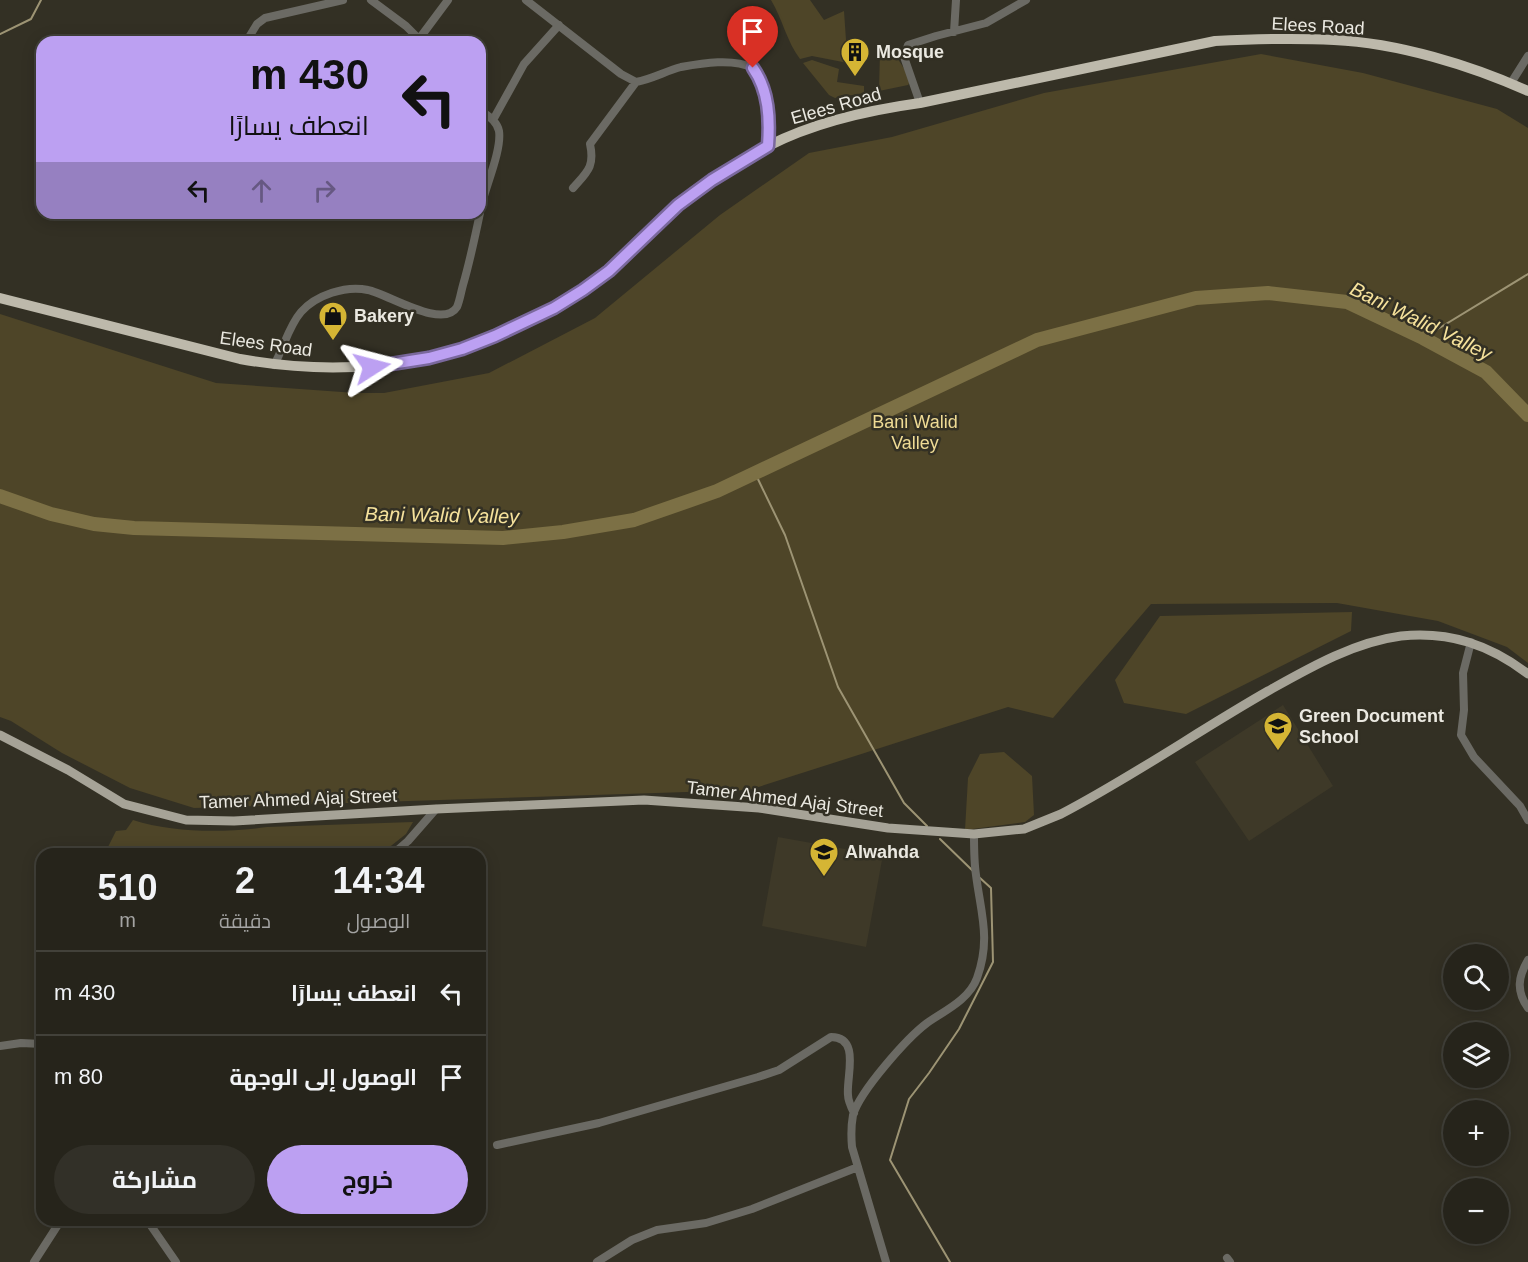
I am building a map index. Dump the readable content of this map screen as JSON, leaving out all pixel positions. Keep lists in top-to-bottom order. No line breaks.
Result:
{"streets":{"highway":["Elees Road"],"main road":["Tamer Ahmed Ajaj Street"]},"water":["Bani Walid Valley"],"parks":["Bani Walid Valley"],"places":{"building":["Mosque"],"shop":["Bakery"],"school or university":["Green Document School","Alwahda"]},"page":{"turn":["430 m","انعطف يسارًا"],"eta":["14:34","الوصول","2","دقيقة","510","m"],"map_buttons":["+","−"],"list":[{"name":"انعطف يسارًا","value":"430 m"},{"name":"الوصول إلى الوجهة","value":"80 m"}],"buttons":["خروج","مشاركة"]}}
